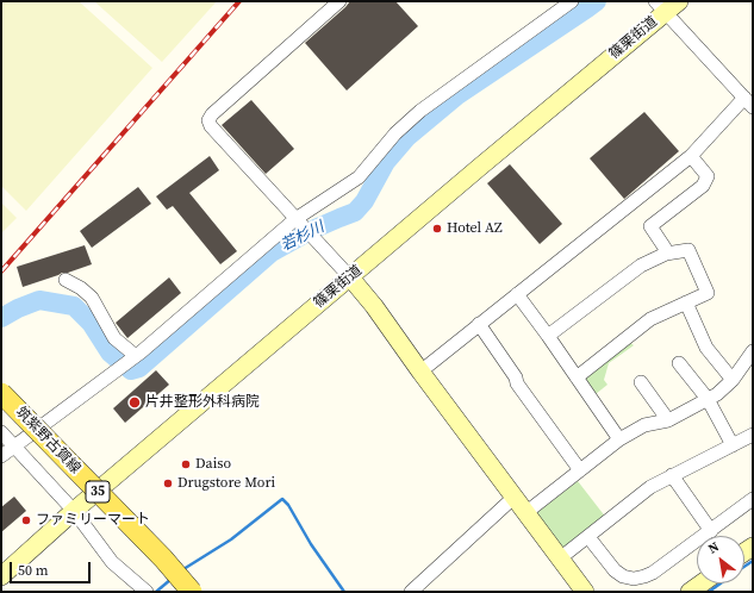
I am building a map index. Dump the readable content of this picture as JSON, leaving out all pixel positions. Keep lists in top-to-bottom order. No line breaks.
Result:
{"streets":{"main road":["篠栗街道","筑紫野古賀線","35"]},"water":["若杉川"],"places":["Hotel AZ","片井整形外科病院","Daiso","Drugstore Mori","ファミリーマート"],"scale_bar":"50 m","north":"top left"}
